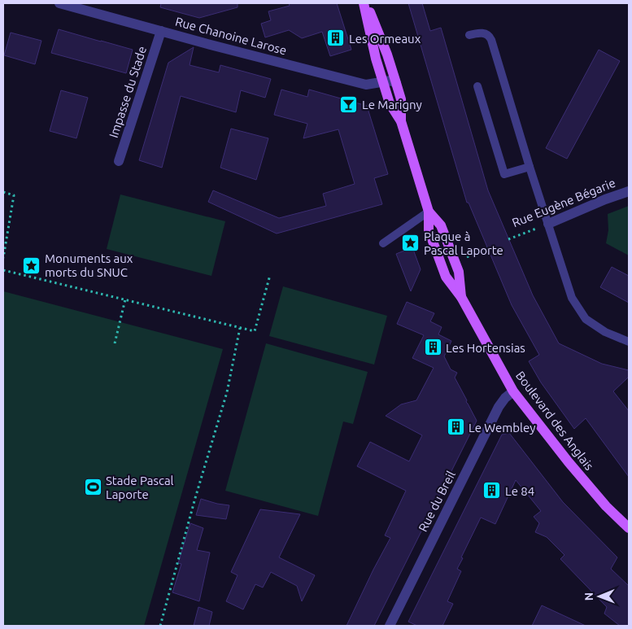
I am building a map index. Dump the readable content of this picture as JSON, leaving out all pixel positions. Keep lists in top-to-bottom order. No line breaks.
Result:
{"streets":{"main road":["Boulevard des Anglais"],"street":["Rue Chanoine Larose","Impasse du Stade","Rue Eugène Bégarie","Rue du Breil"]},"crossings":[["Rue Chanoine Larose","Impasse du Stade"],["Rue Chanoine Larose","Boulevard des Anglais"],["Boulevard des Anglais","Rue du Breil"]],"places":{"building":["Les Ormeaux","Les Hortensias","Le Wembley","Le 84"],"bar":["Le Marigny"],"place":["Plaque à Pascal Laporte","Monuments aux morts du SNUC"],"sports":["Stade Pascal Laporte"]},"north":"left"}
